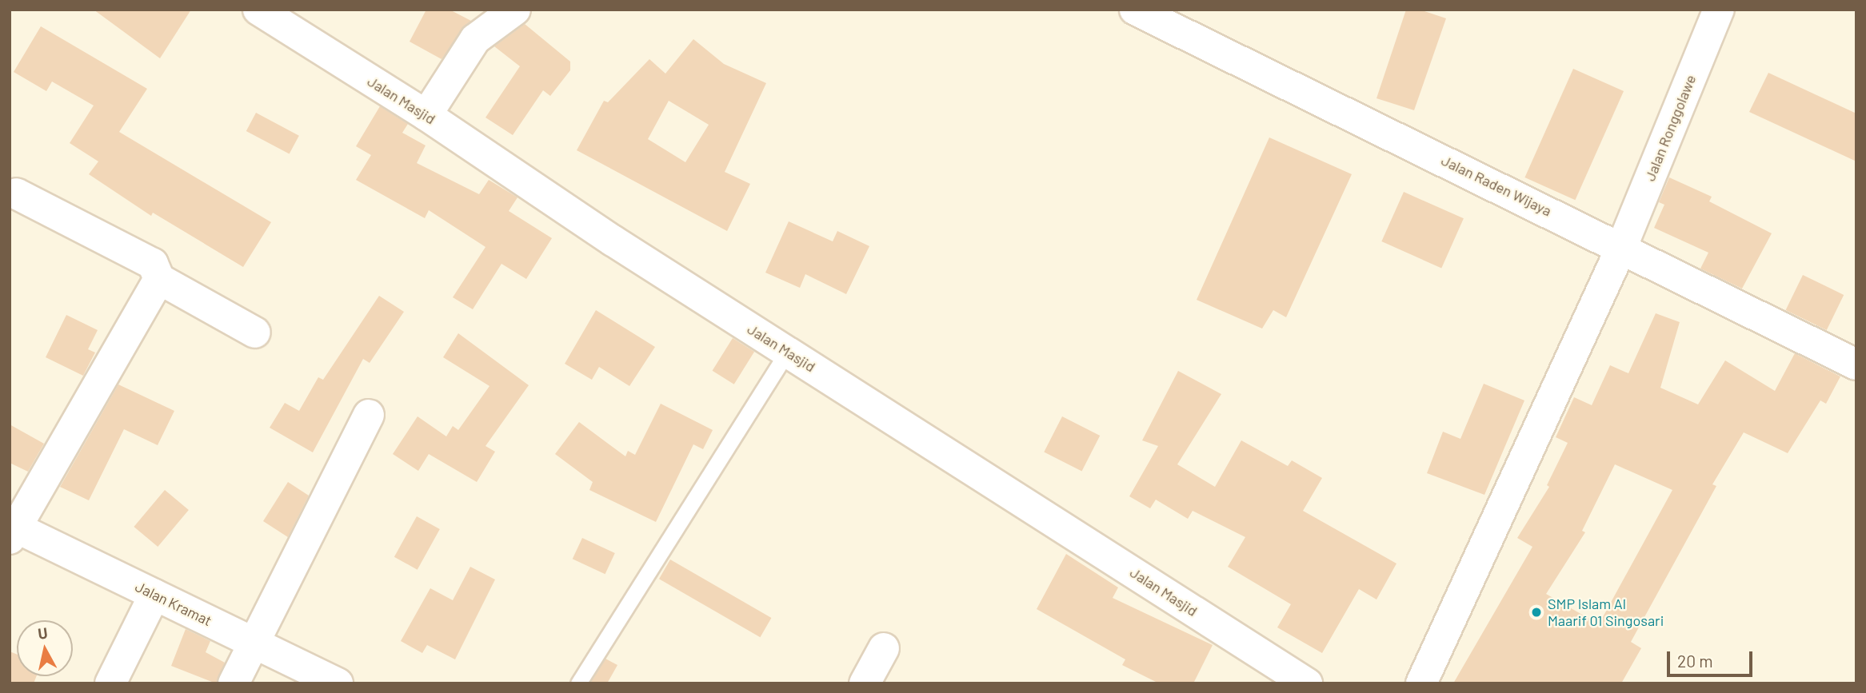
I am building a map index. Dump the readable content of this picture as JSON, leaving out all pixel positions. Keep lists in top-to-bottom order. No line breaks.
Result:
{"streets":{"street":["Jalan Masjid","Jalan Ronggolawe","Jalan Raden Wijaya","Jalan Kramat"]},"crossings":[["Jalan Ronggolawe","Jalan Raden Wijaya"]],"places":["SMP Islam Al Maarif 01 Singosari"],"scale_bar":"20 m","north":"top"}
